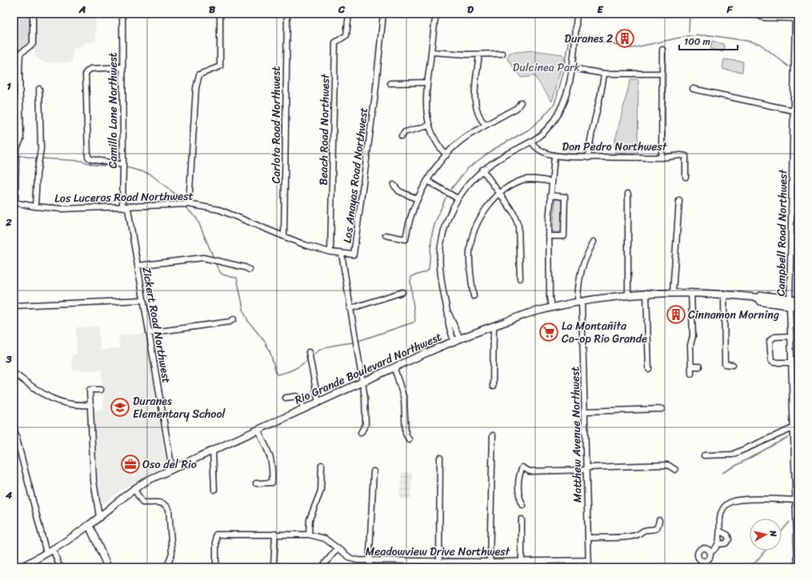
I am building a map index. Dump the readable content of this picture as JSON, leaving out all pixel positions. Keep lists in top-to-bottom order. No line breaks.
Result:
{"streets":{"main road":["Rio Grande Boulevard Northwest"],"street":["Camillo Lane Northwest","Carlota Road Northwest","Beach Road Northwest","Don Pedro Northwest","Los Anayas Road Northwest","Los Luceros Road Northwest","Campbell Road Northwest","Zickert Road Northwest","Matthew Avenue Northwest","Meadowview Drive Northwest"]},"crossings":[["Camillo Lane Northwest","Los Luceros Road Northwest"],["Camillo Lane Northwest","Zickert Road Northwest"],["Carlota Road Northwest","Los Luceros Road Northwest"],["Beach Road Northwest","Los Luceros Road Northwest"],["Don Pedro Northwest","Rio Grande Boulevard Northwest"],["Los Anayas Road Northwest","Los Luceros Road Northwest"],["Los Anayas Road Northwest","Rio Grande Boulevard Northwest"],["Los Luceros Road Northwest","Zickert Road Northwest"],["Campbell Road Northwest","Rio Grande Boulevard Northwest"],["Zickert Road Northwest","Rio Grande Boulevard Northwest"],["Rio Grande Boulevard Northwest","Matthew Avenue Northwest"],["Matthew Avenue Northwest","Meadowview Drive Northwest"]],"parks":["Dulcinea Park"],"places":{"building":["Duranes 2","Cinnamon Morning"],"supermarket":["La Montañita Co-op Rio Grande"],"school or university":["Duranes Elementary School"],"office":["Oso del Rio"]},"scale_bar":"100 m","north":"right","grid":{"columns":["A","B","C","D","E","F"],"rows":["1","2","3","4"]}}
